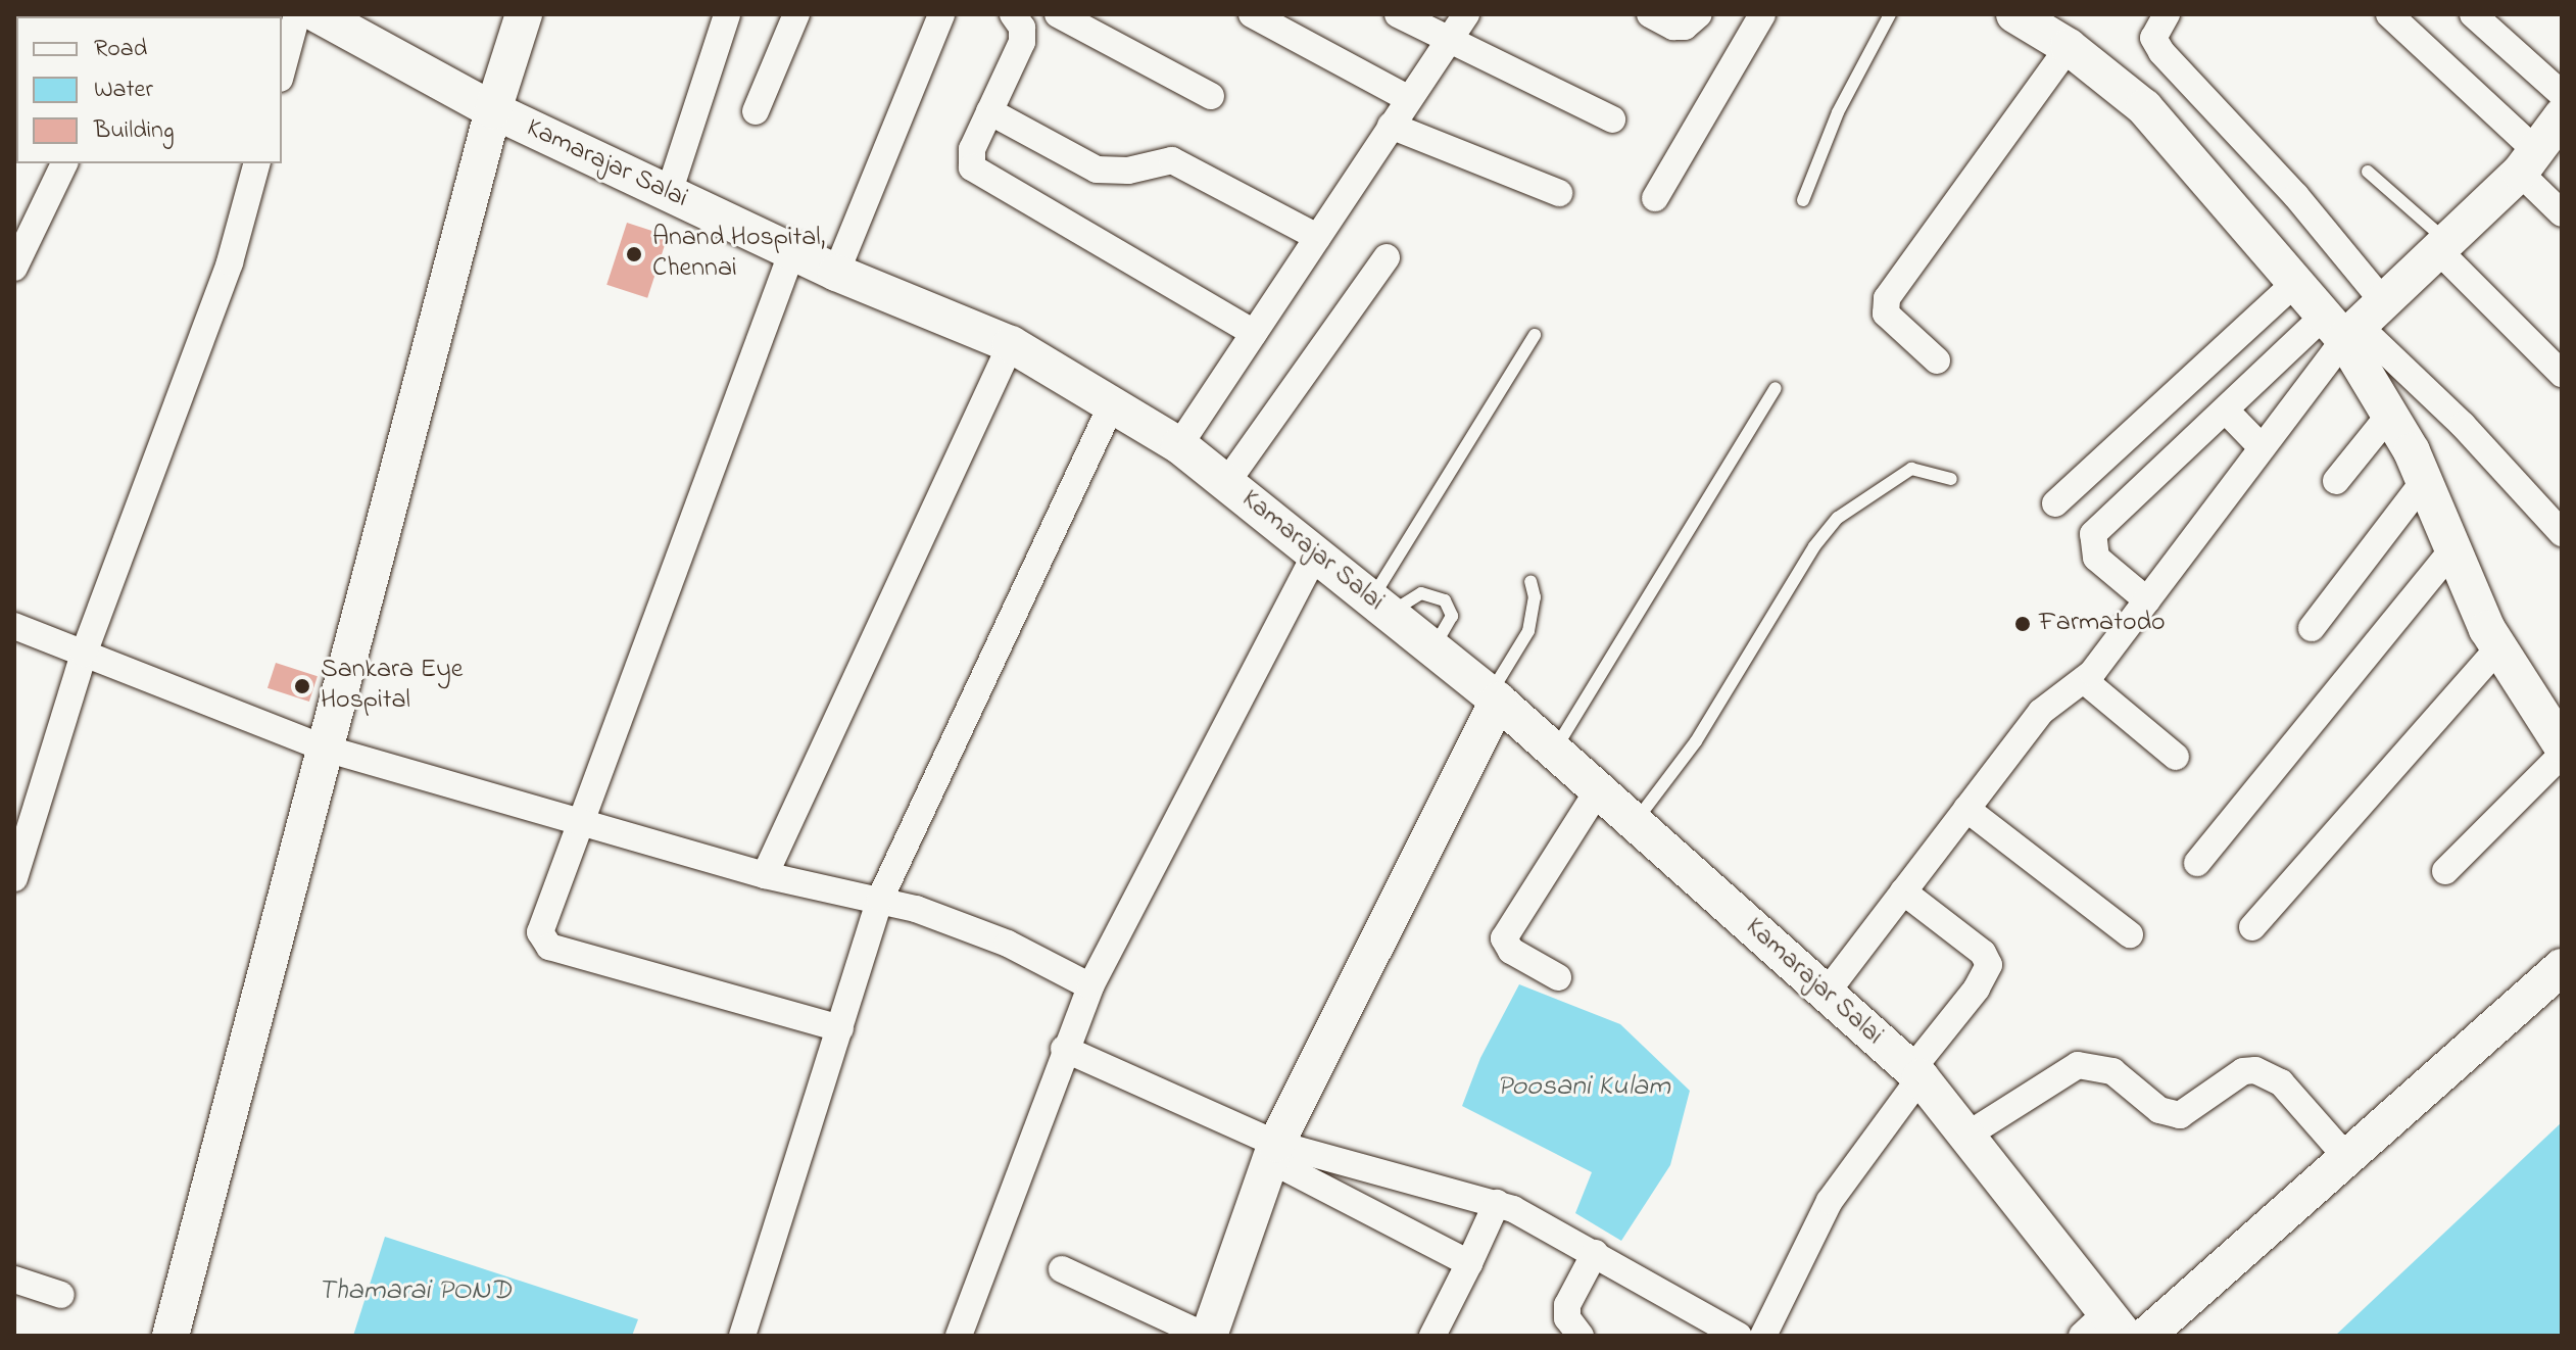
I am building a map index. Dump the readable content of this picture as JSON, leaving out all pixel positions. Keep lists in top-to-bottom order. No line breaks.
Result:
{"streets":{"street":["Kamarajar Salai"]},"water":["Poosani Kulam","Thamarai POND"],"places":["Anand Hospital, Chennai","Farmatodo","Sankara Eye Hospital"],"legend":["Road","Water","Building"]}
